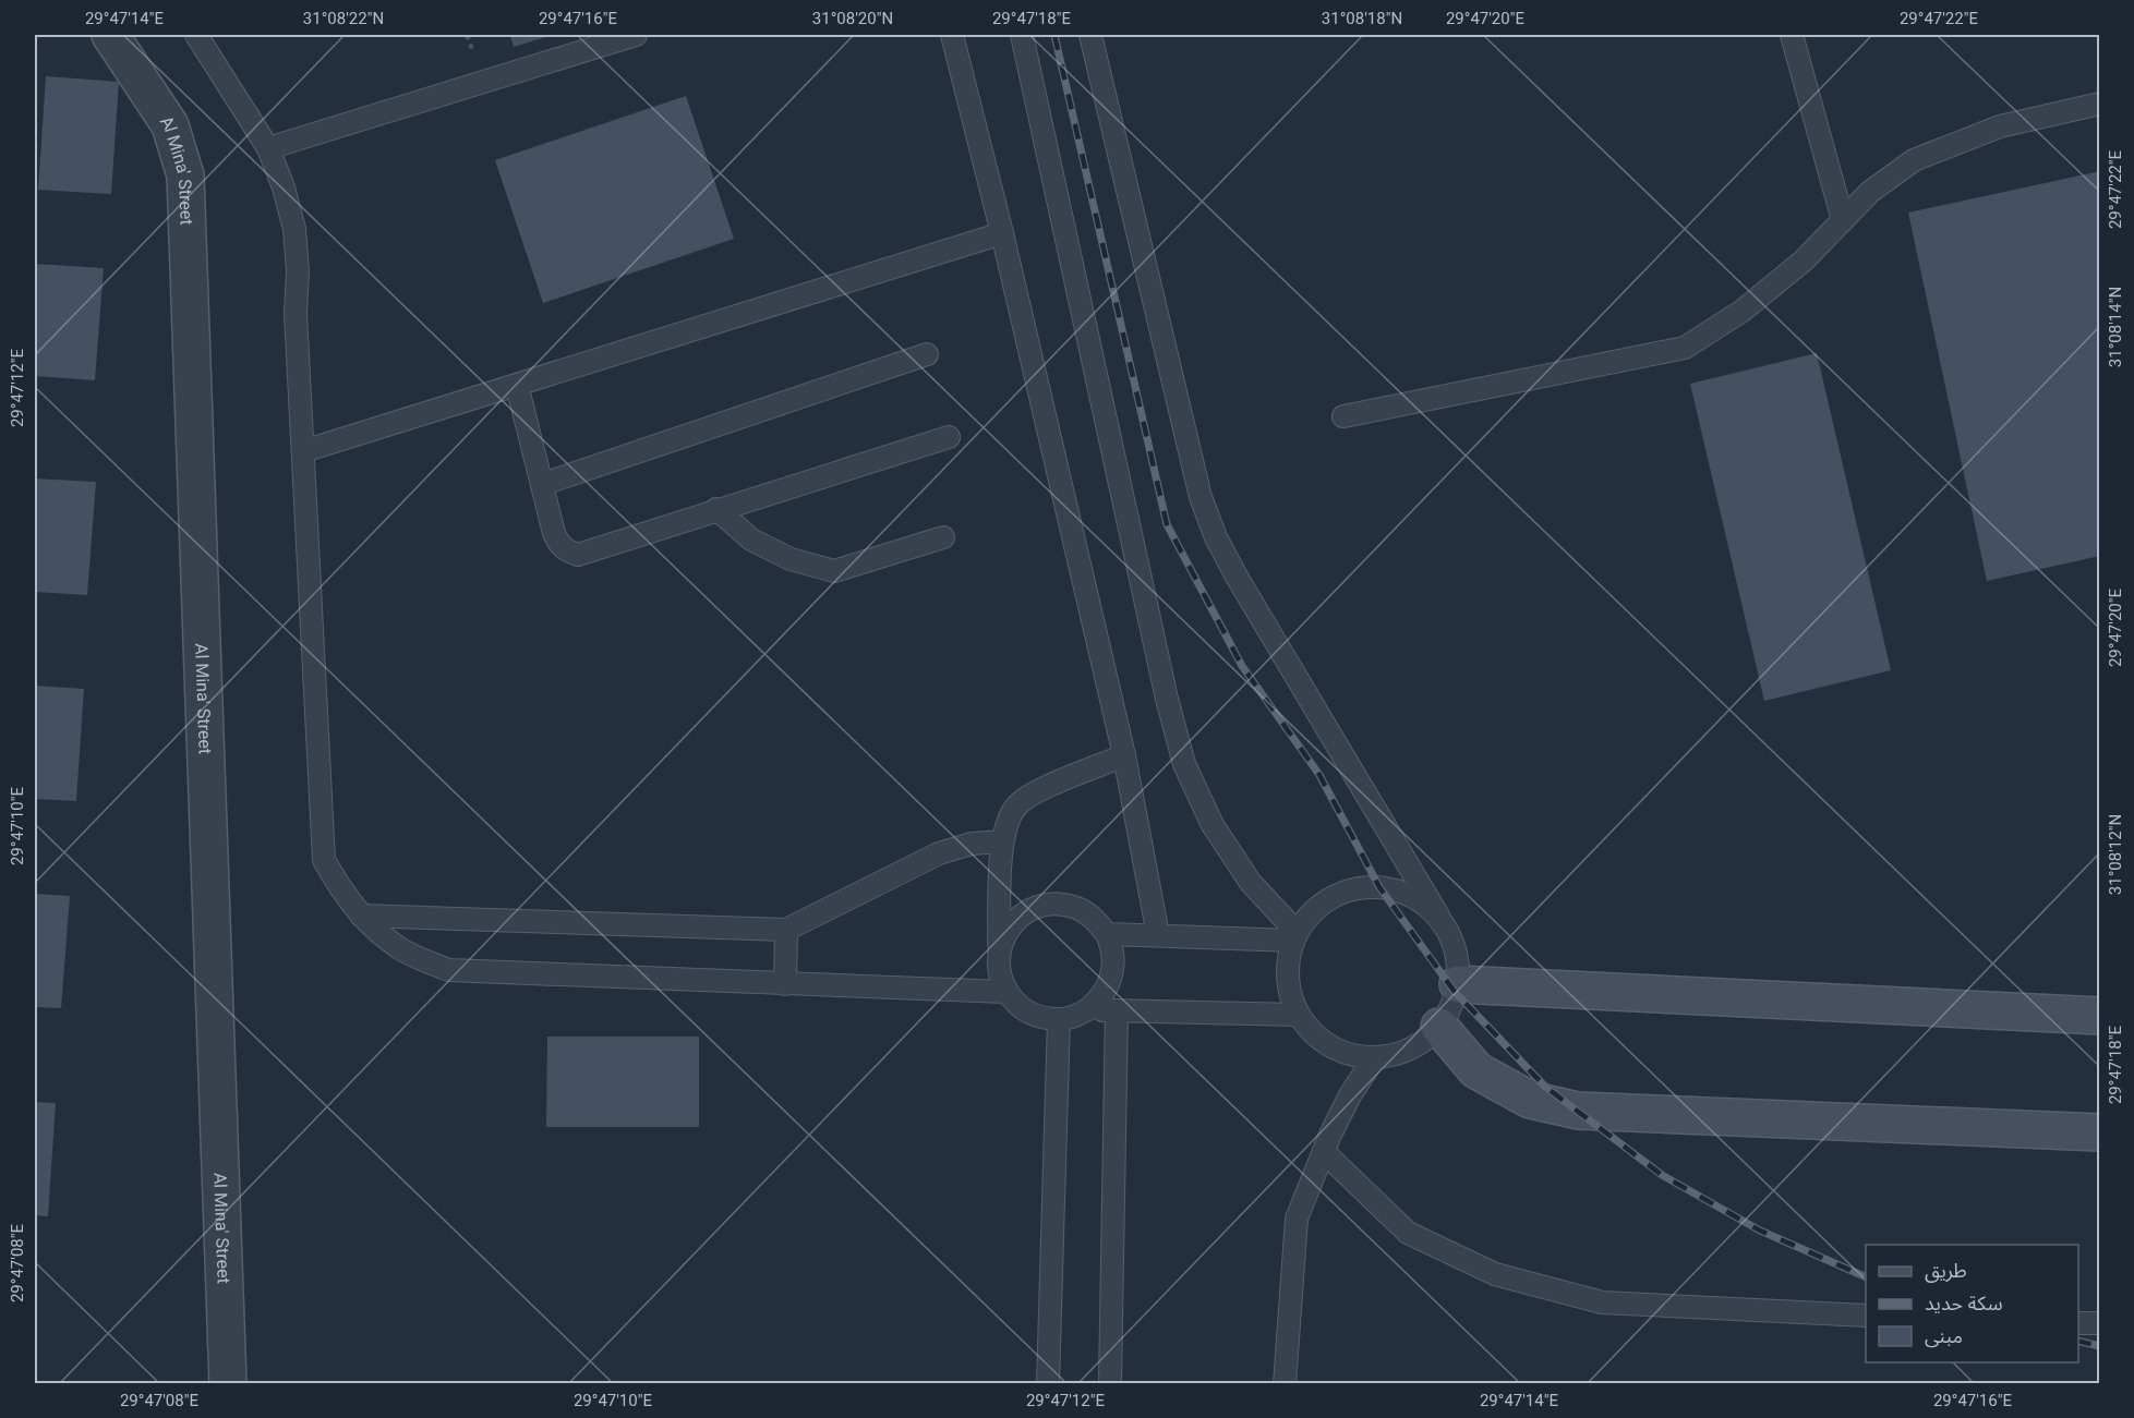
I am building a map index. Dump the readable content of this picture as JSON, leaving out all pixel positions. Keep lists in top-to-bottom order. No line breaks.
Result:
{"streets":{"street":["Al Mina' Street"]},"legend":["طريق","سكة حديد","مبنى"],"coordinates":["29°47'14\"E","31°08'22\"N","29°47'16\"E","31°08'20\"N","29°47'18\"E","31°08'18\"N","29°47'20\"E","29°47'22\"E","31°08'14\"N","29°47'12\"E","29°47'10\"E","31°08'12\"N","29°47'08\"E"]}
